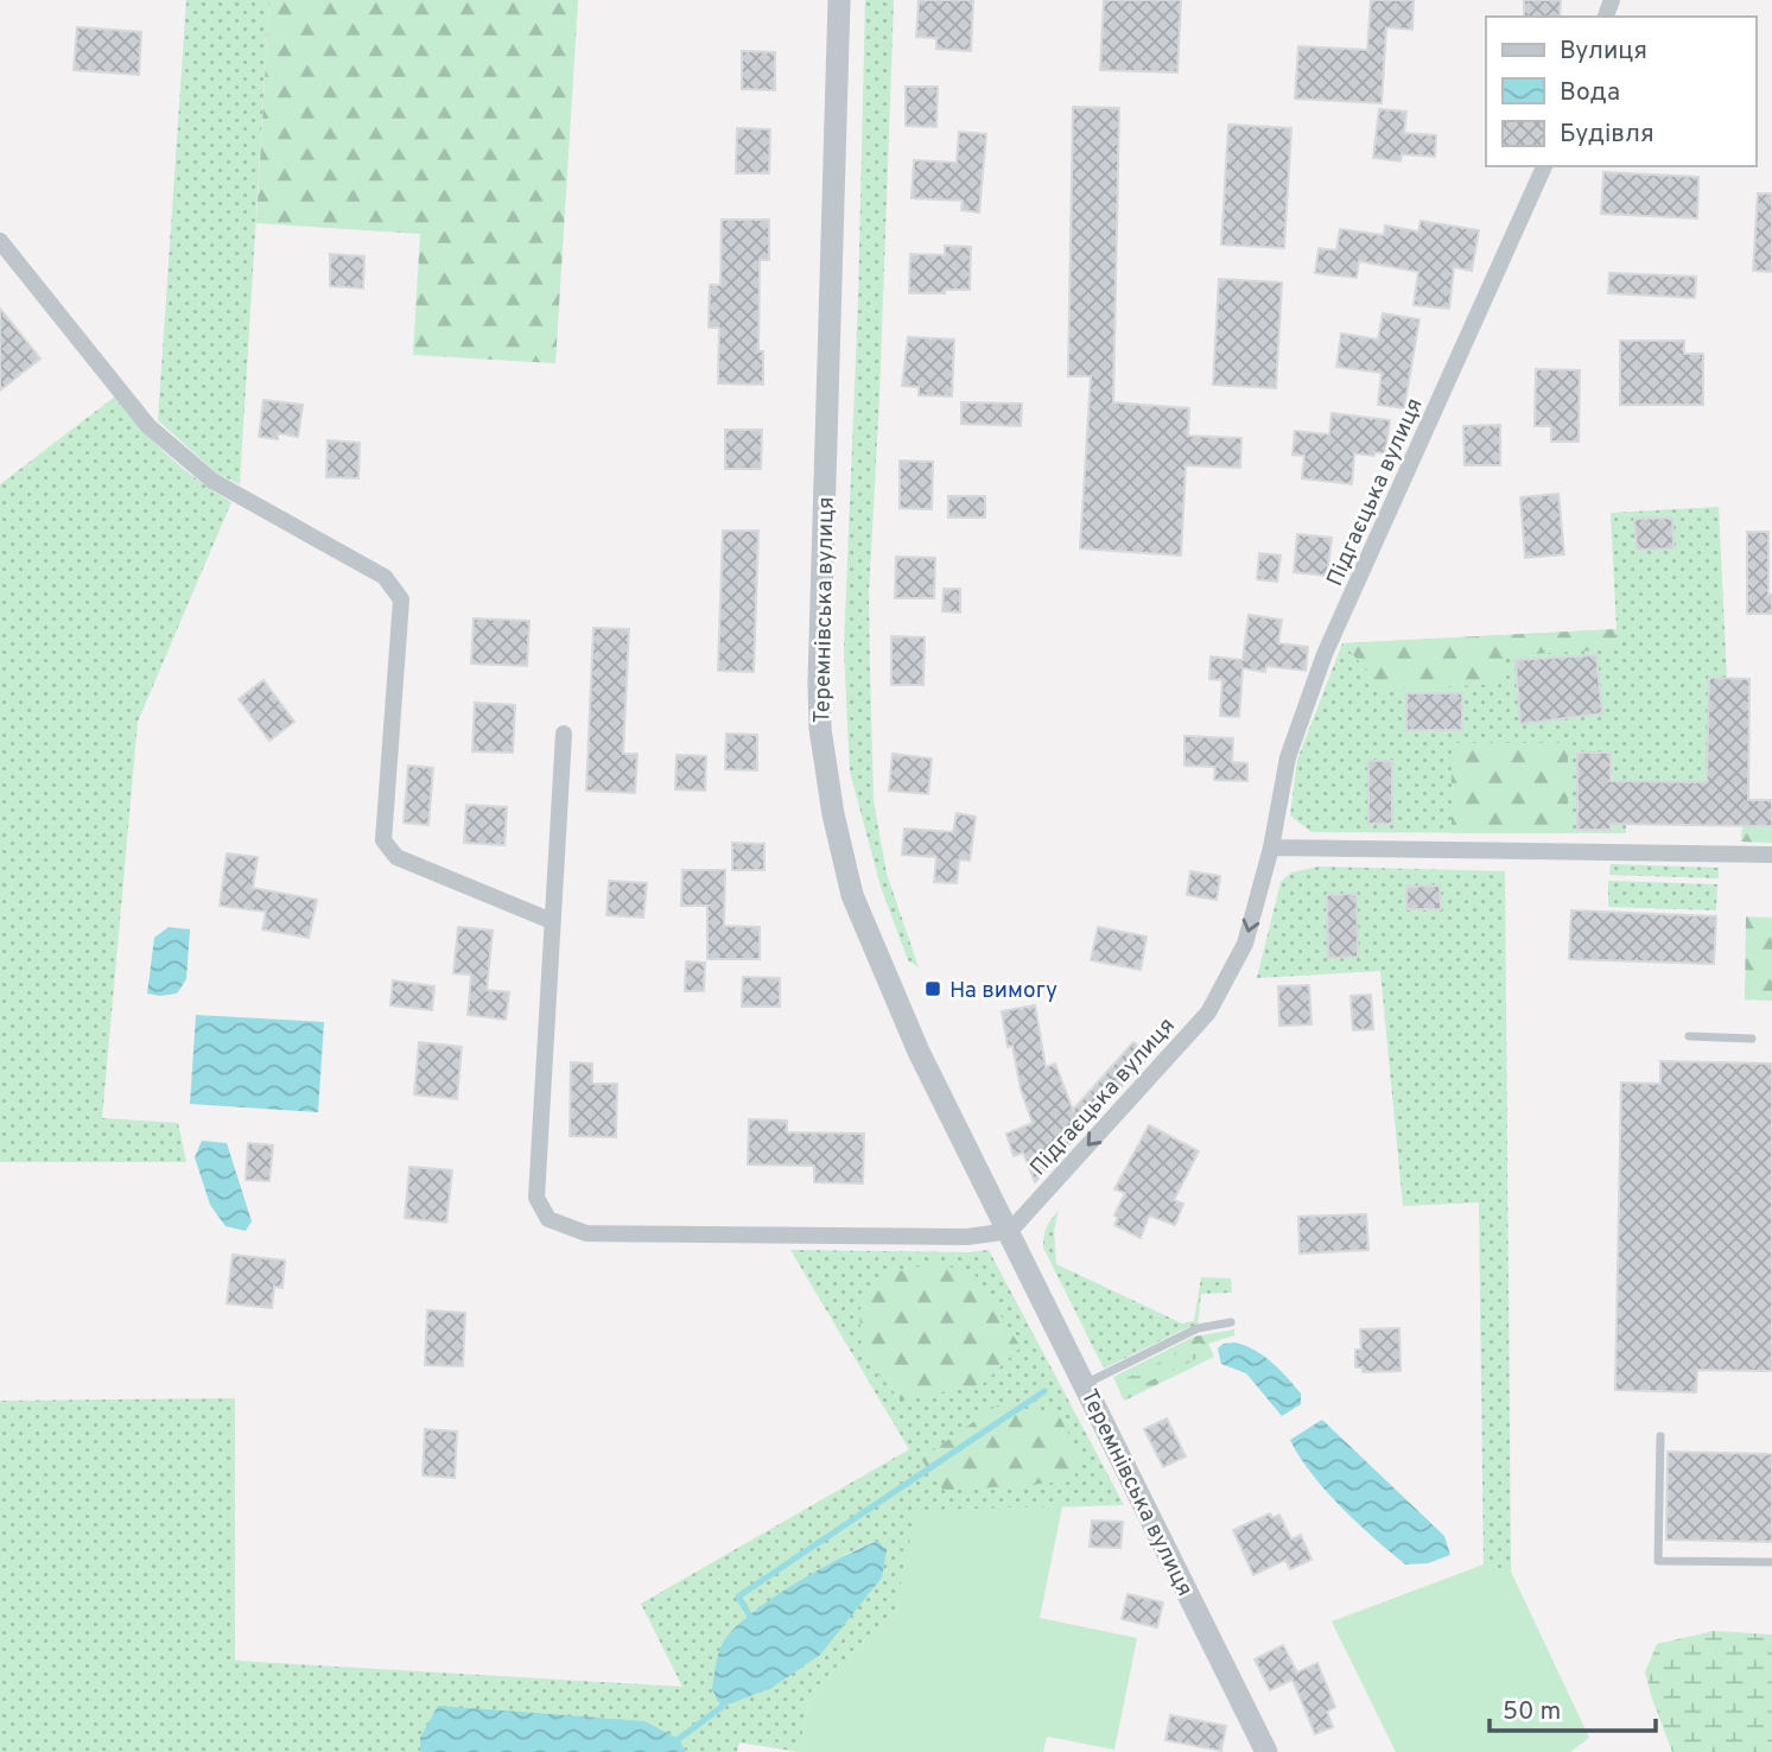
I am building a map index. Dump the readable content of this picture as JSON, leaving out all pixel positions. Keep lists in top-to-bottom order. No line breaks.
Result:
{"streets":{"street":["Підгаєцька вулиця","Теремнівська вулиця"]},"crossings":[["Підгаєцька вулиця","Теремнівська вулиця"]],"one_way":["Підгаєцька вулиця"],"places":{"transit":["На вимогу"]},"legend":["Вулиця","Вода","Будівля"],"scale_bar":"50 m"}
